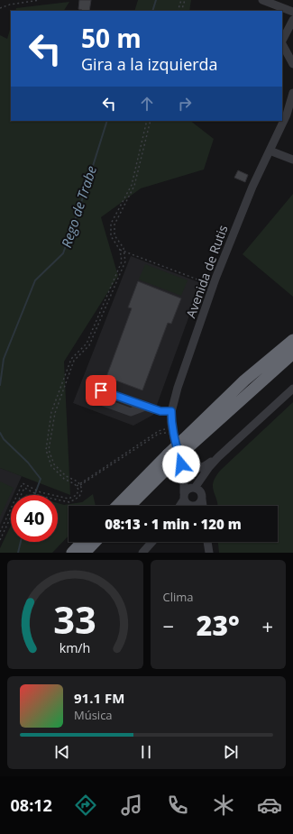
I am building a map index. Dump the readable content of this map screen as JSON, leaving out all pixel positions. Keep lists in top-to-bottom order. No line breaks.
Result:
{"streets":{"street":["Avenida de Rutis"]},"water":["Rego de Trabe"],"page":{"turn":["50 m","Gira a la izquierda"],"limit":"40","trip":"08:13 · 1 min · 120 m","tile":"Clima","heat":["−","23°","+"],"song":["91.1 FM","Música"],"tabs":"08:12","gauge":["33","km/h"]}}
